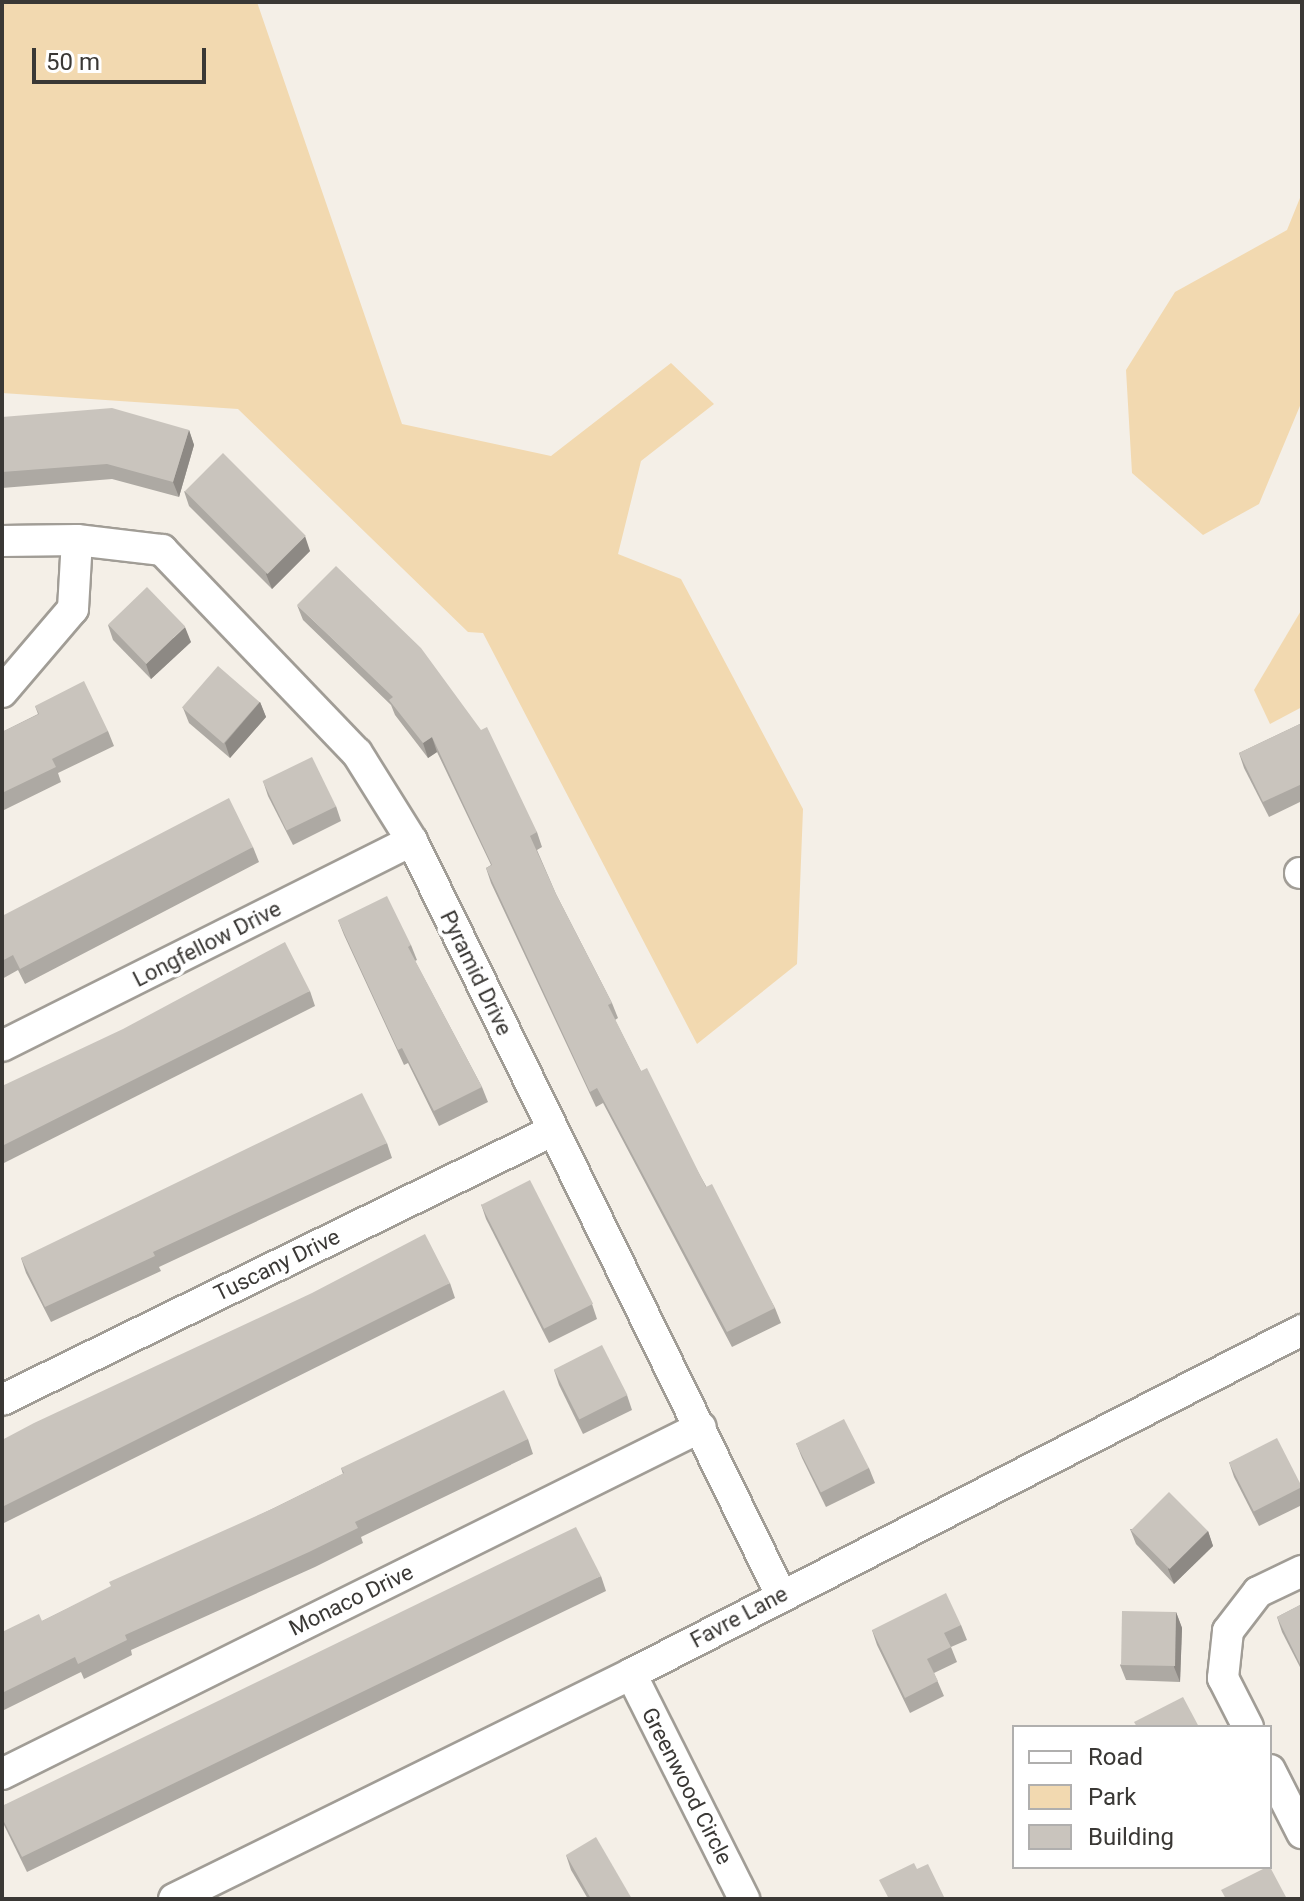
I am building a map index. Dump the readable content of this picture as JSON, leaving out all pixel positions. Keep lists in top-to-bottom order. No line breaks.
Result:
{"streets":{"street":["Longfellow Drive","Pyramid Drive","Tuscany Drive","Monaco Drive","Favre Lane","Greenwood Circle"]},"crossings":[["Longfellow Drive","Pyramid Drive"],["Pyramid Drive","Tuscany Drive"],["Pyramid Drive","Monaco Drive"],["Pyramid Drive","Favre Lane"],["Favre Lane","Greenwood Circle"]],"legend":["Road","Park","Building"],"scale_bar":"50 m"}
